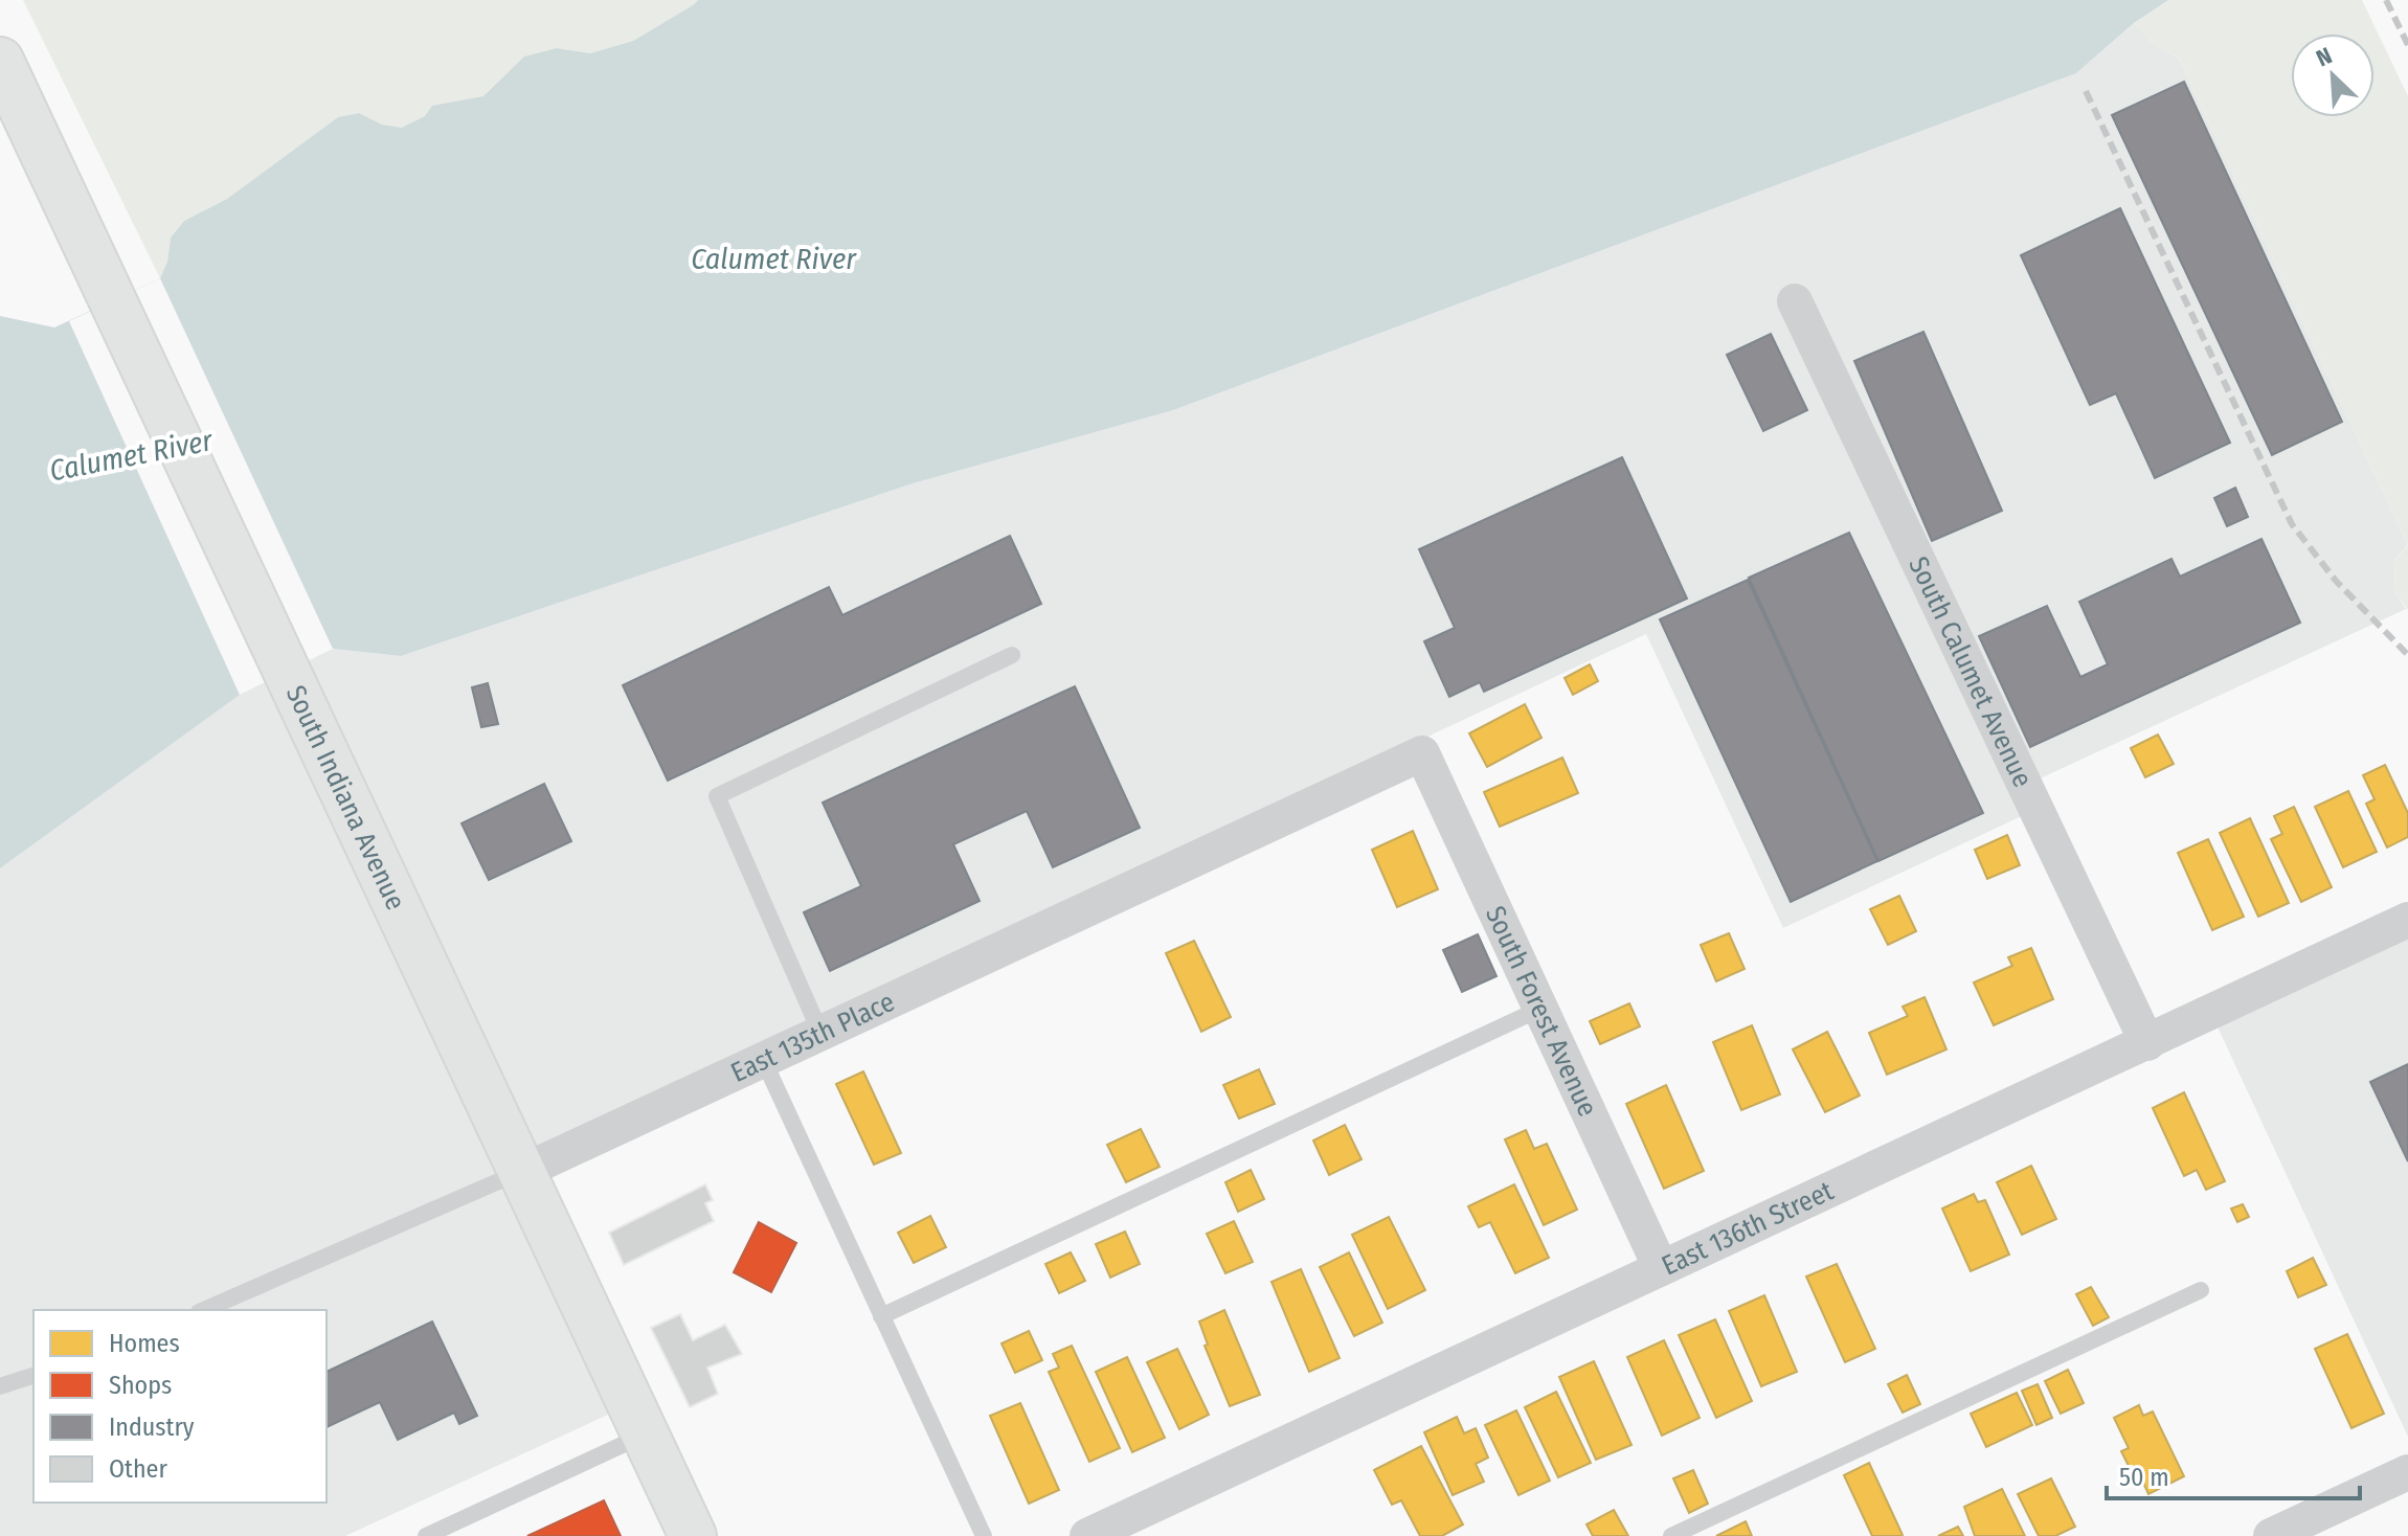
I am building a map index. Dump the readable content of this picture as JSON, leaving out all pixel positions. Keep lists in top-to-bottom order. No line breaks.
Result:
{"streets":{"main road":["South Indiana Avenue"],"street":["South Calumet Avenue","South Forest Avenue","East 135th Place","East 136th Street"]},"crossings":[["South Calumet Avenue","East 136th Street"],["South Indiana Avenue","East 135th Place"],["South Forest Avenue","East 135th Place"],["South Forest Avenue","East 136th Street"]],"water":["Calumet River"],"legend":["Homes","Shops","Industry","Other"],"scale_bar":"50 m","north":"top left"}
